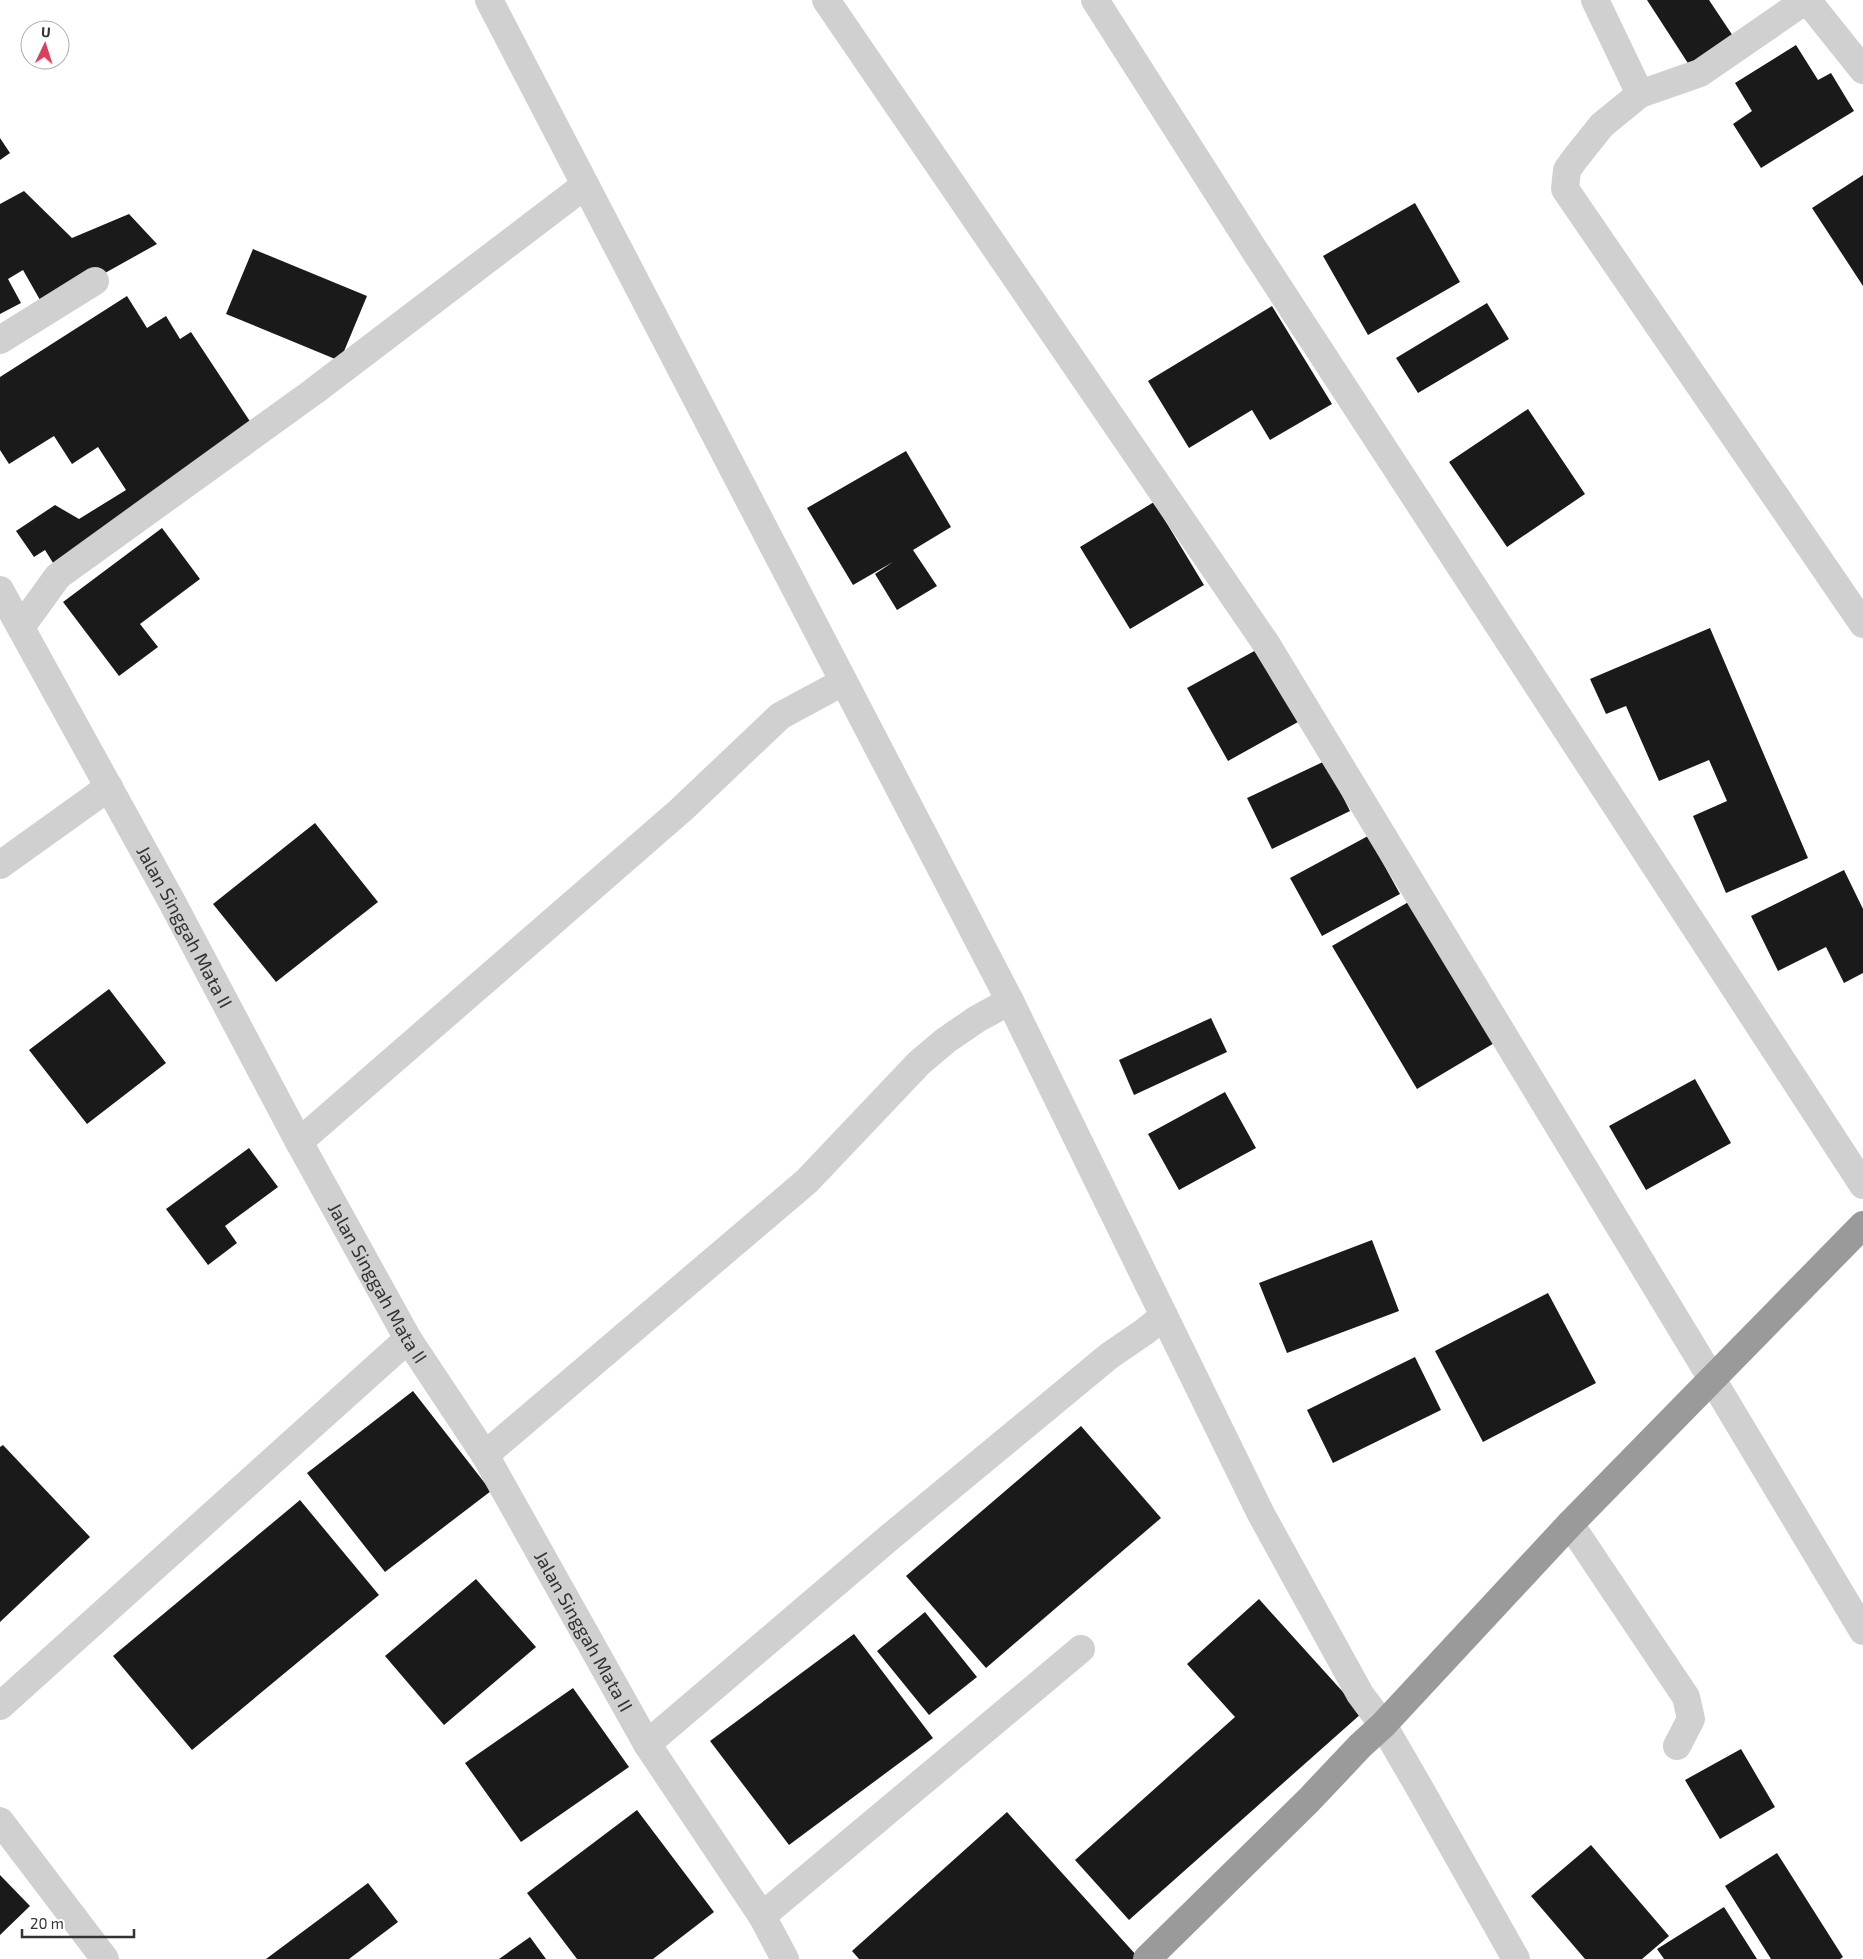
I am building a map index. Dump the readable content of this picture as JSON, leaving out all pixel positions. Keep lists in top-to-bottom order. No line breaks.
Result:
{"streets":{"street":["Jalan Singgah Mata II"]},"scale_bar":"20 m","north":"top"}
